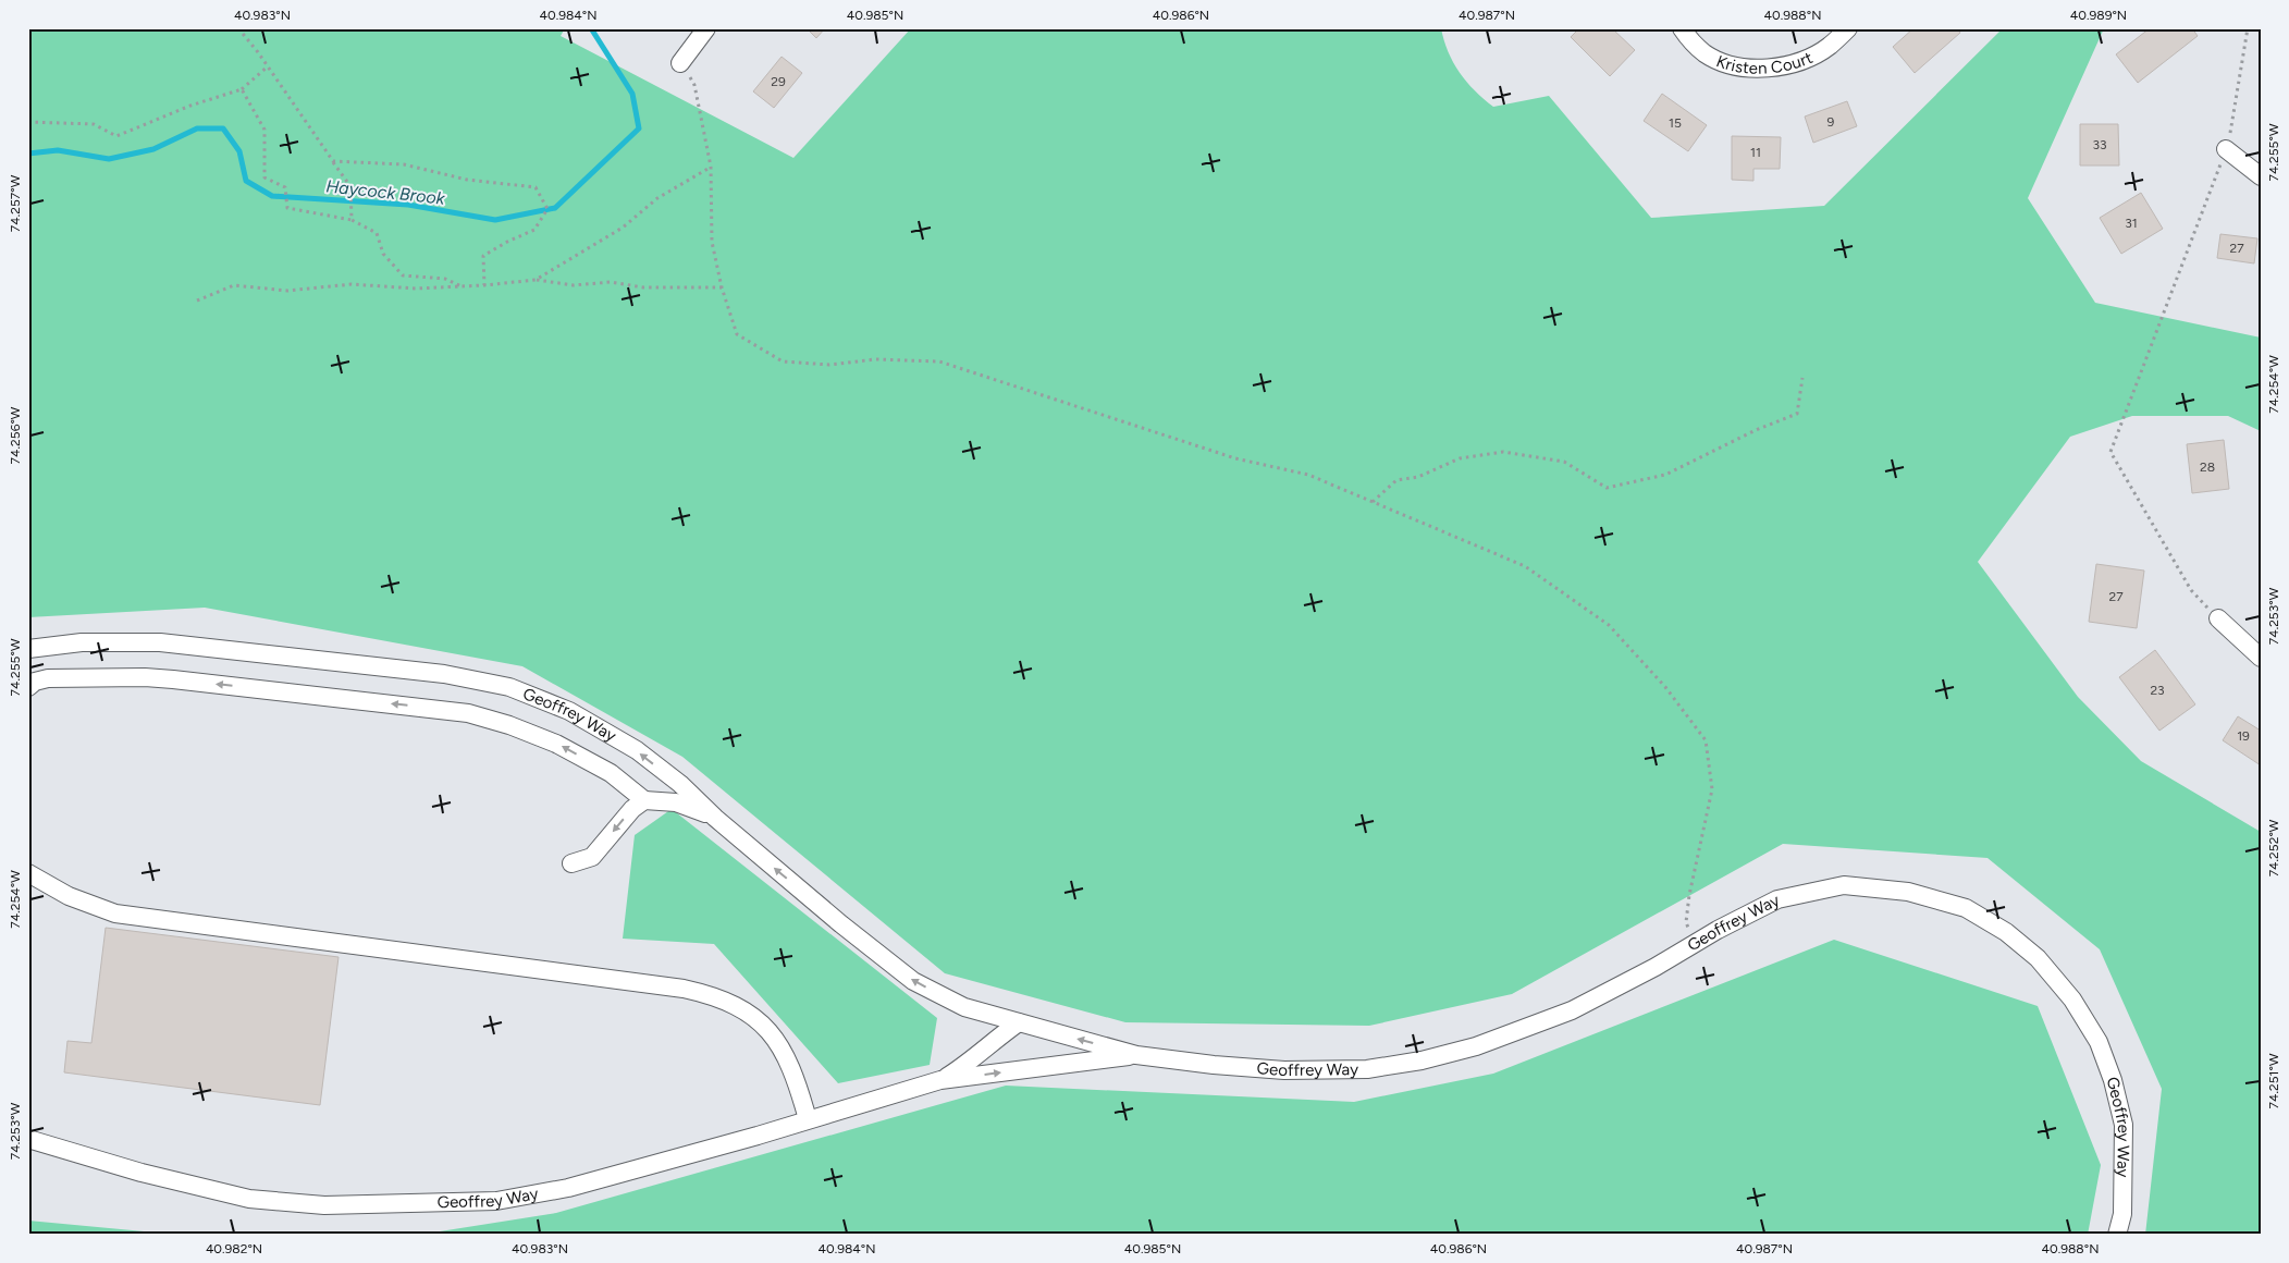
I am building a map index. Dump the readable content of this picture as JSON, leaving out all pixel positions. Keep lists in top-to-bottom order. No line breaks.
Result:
{"streets":{"street":["Kristen Court","Geoffrey Way"]},"water":["Haycock Brook"],"house_numbers":["29","9","15","33","11","31","27","28","27","23","19"],"coordinates":["40.983°N","40.984°N","40.985°N","40.986°N","40.987°N","40.988°N","40.989°N","74.255°W","74.257°W","74.254°W","74.256°W","74.253°W","74.252°W","74.251°W","40.982°N"]}
